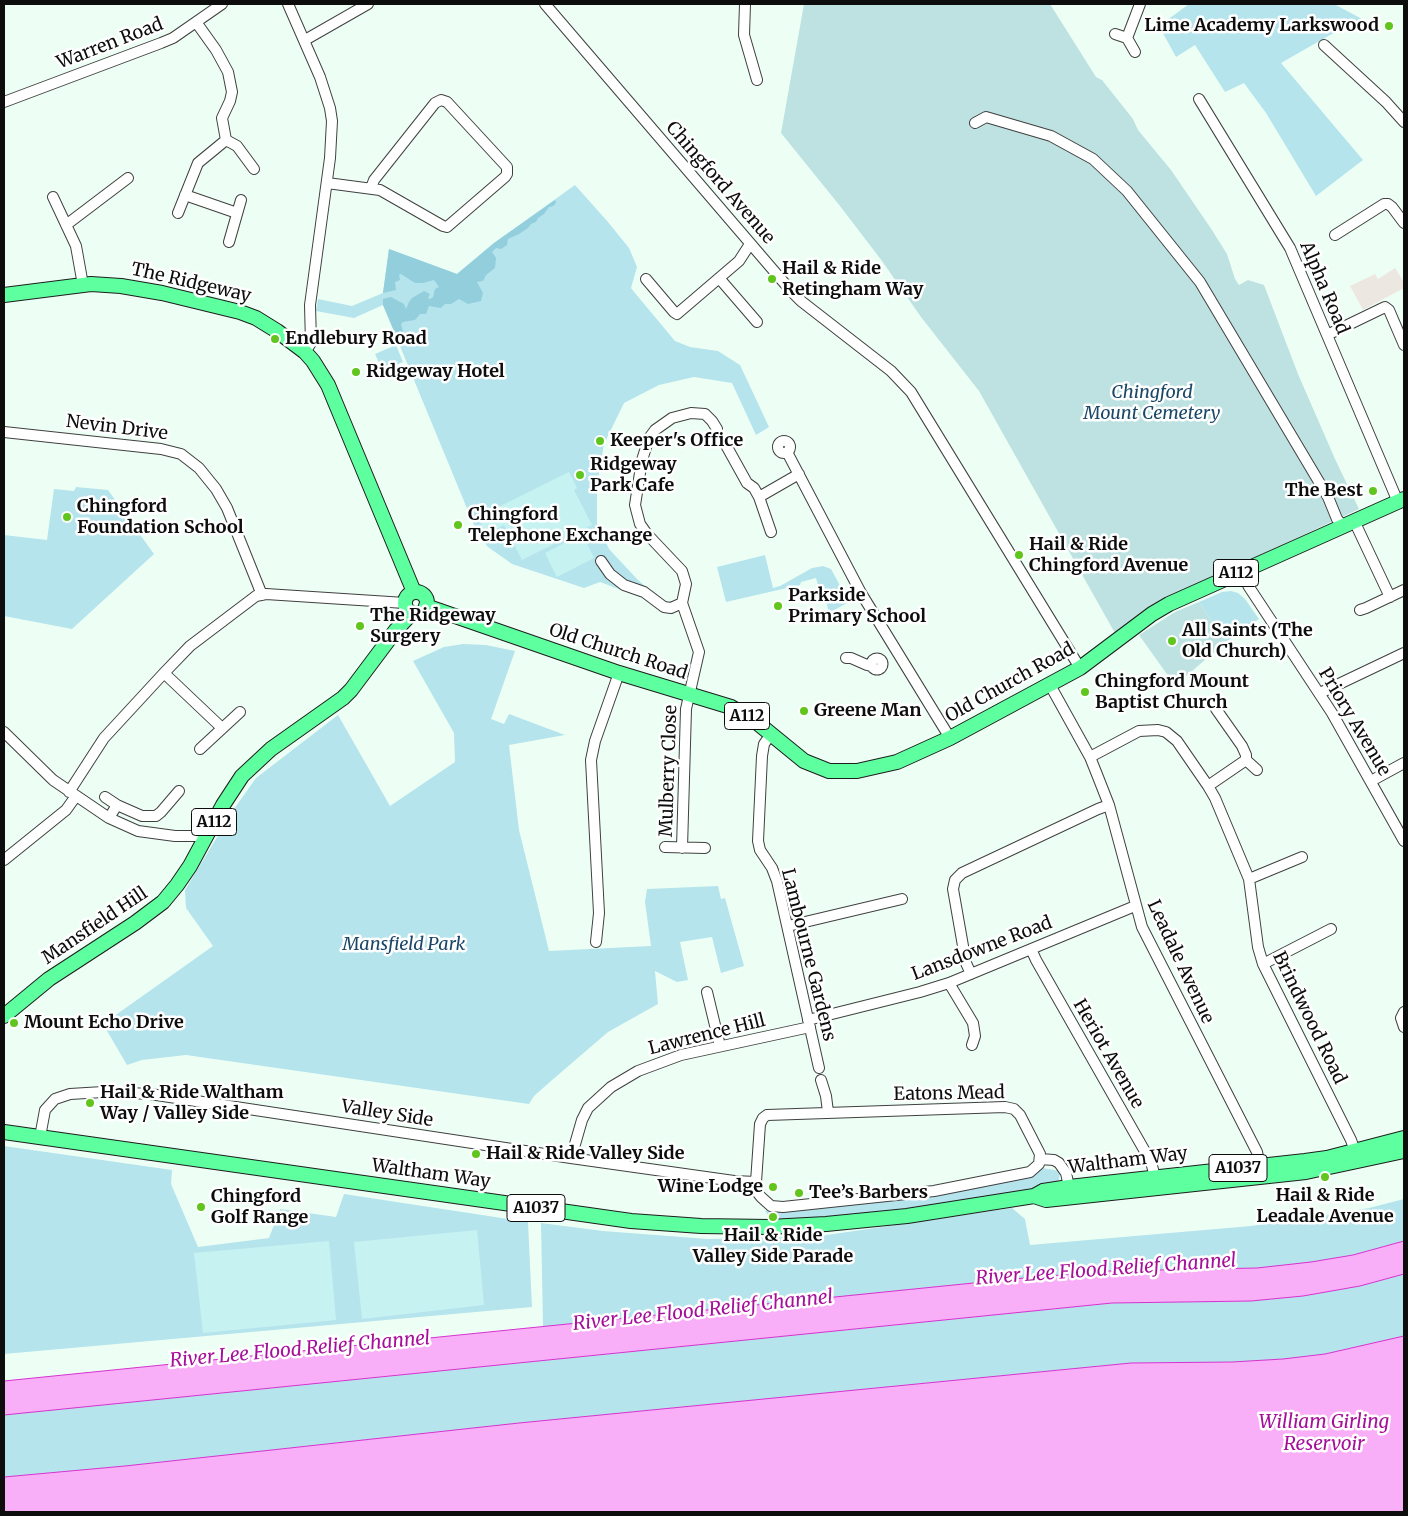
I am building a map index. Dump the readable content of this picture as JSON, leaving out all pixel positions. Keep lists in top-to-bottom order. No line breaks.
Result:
{"streets":{"main road":["The Ridgeway","A112","Old Church Road","Mansfield Hill","Waltham Way","A1037"],"street":["Warren Road","Chingford Avenue","Alpha Road","Nevin Drive","Priory Avenue","Mulberry Close","Lansdowne Road","Lambourne Gardens","Leadale Avenue","Brindwood Road","Lawrence Hill","Heriot Avenue","Eatons Mead","Valley Side"]},"crossings":[["Chingford Avenue","Old Church Road"],["The Ridgeway","Old Church Road"],["The Ridgeway","Mansfield Hill"],["Alpha Road","Old Church Road"],["Old Church Road","Priory Avenue"],["Old Church Road","Mulberry Close"],["Old Church Road","Mansfield Hill"],["Old Church Road","Lambourne Gardens"],["Old Church Road","Leadale Avenue"],["Lansdowne Road","Lambourne Gardens"],["Lansdowne Road","Leadale Avenue"],["Lansdowne Road","Lawrence Hill"],["Lansdowne Road","Heriot Avenue"],["Lambourne Gardens","Lawrence Hill"],["Leadale Avenue","Brindwood Road"],["Leadale Avenue","Waltham Way"],["Brindwood Road","Waltham Way"],["Lawrence Hill","Valley Side"],["Heriot Avenue","Waltham Way"],["Eatons Mead","Valley Side"],["Valley Side","Waltham Way"]],"water":["River Lee Flood Relief Channel","William Girling Reservoir"],"parks":["Chingford Mount Cemetery","Mansfield Park"],"places":["Lime Academy Larkswood","Hail & Ride Retingham Way","Endlebury Road","Ridgeway Hotel","Keeper's Office","Ridgeway Park Cafe","The Best","Chingford Foundation School","Chingford Telephone Exchange","Hail & Ride Chingford Avenue","Parkside Primary School","The Ridgeway Surgery","All Saints (The Old Church)","Chingford Mount Baptist Church","Greene Man","Mount Echo Drive","Hail & Ride Waltham Way / Valley Side","Hail & Ride Valley Side","Hail & Ride Leadale Avenue","Wine Lodge","Tee’s Barbers","Chingford Golf Range","Hail & Ride Valley Side Parade"]}
